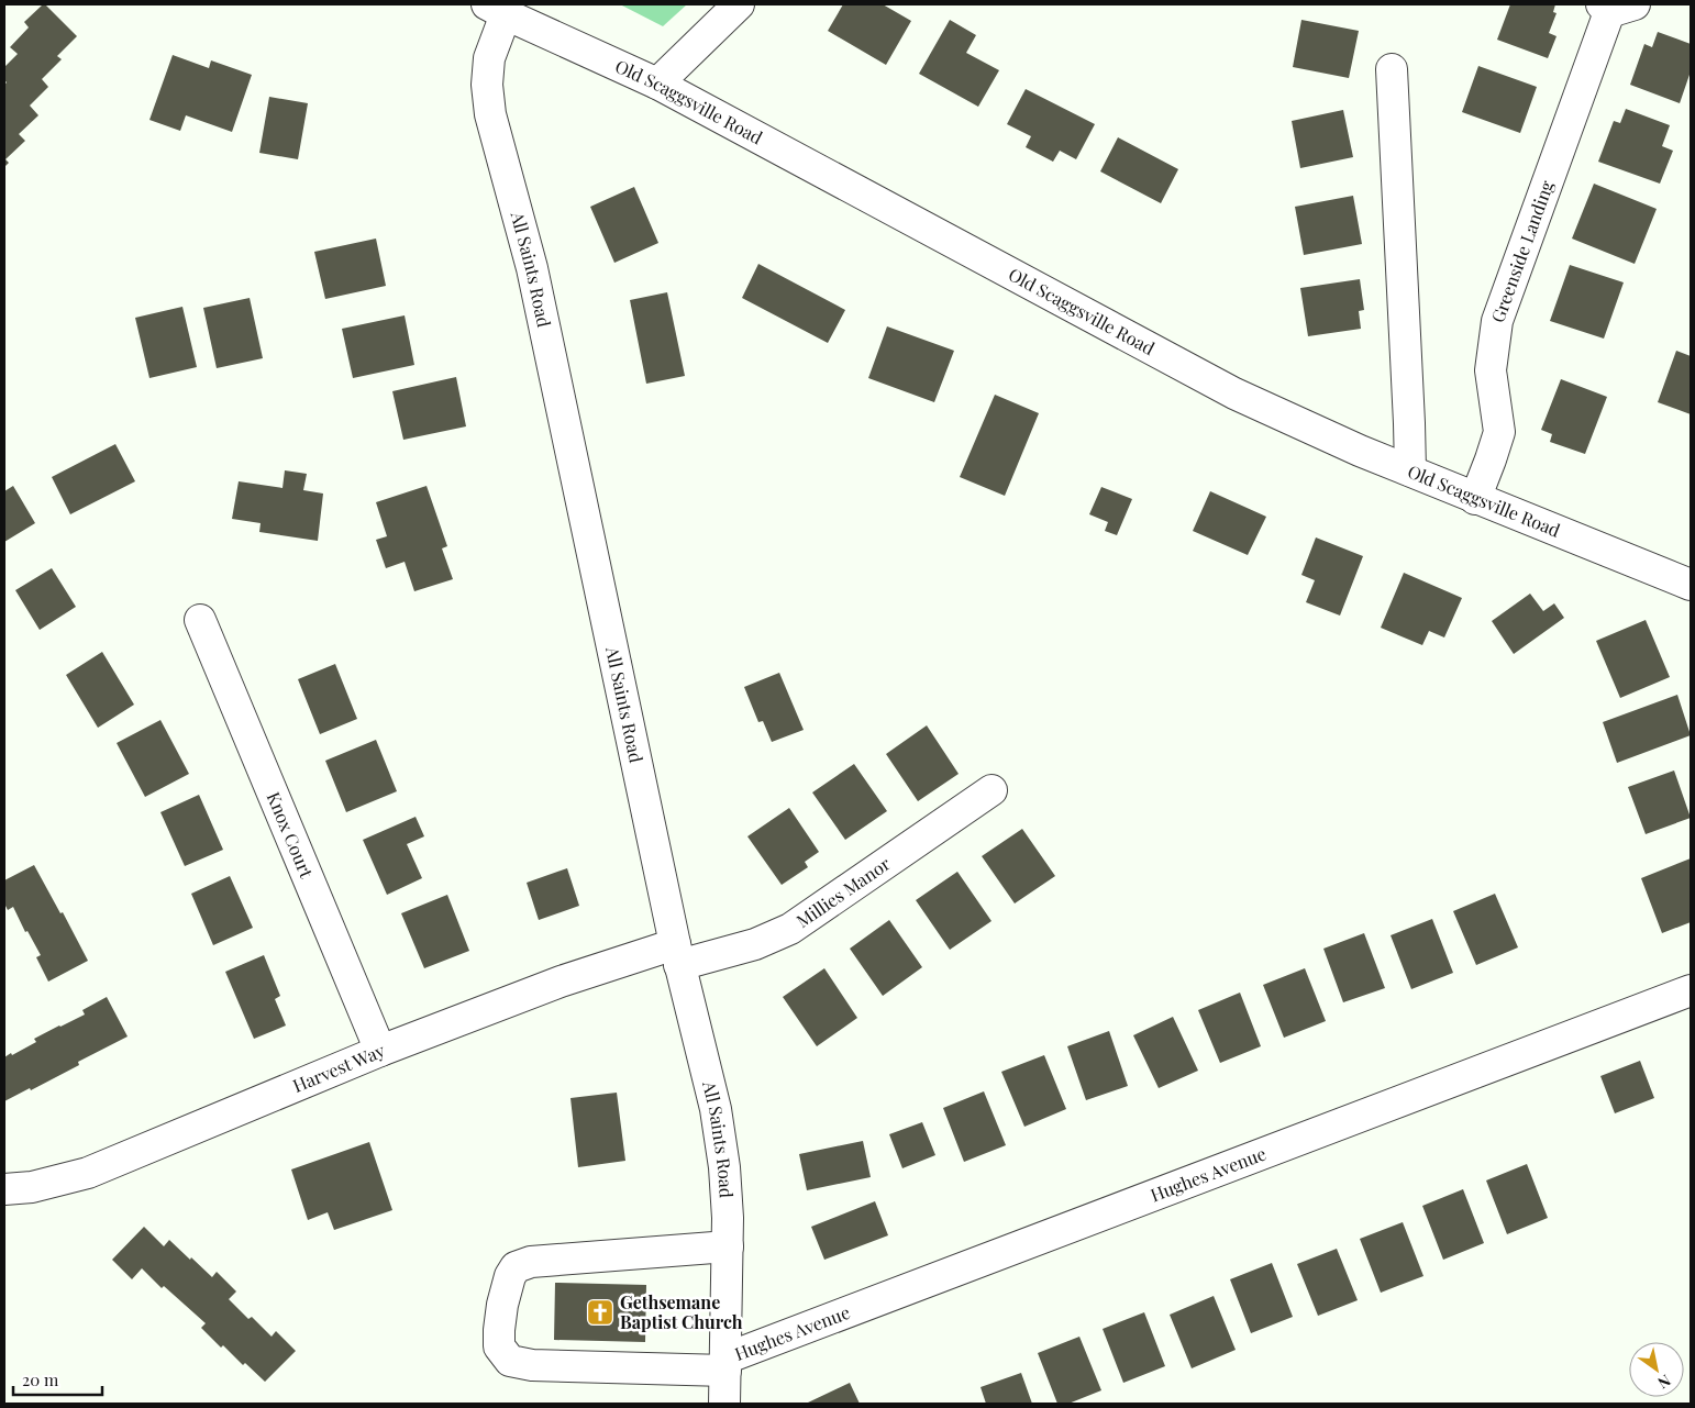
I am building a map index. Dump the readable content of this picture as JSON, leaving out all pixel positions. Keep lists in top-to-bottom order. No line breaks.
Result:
{"streets":{"street":["Old Scaggsville Road","Greenside Landing","All Saints Road","Knox Court","Millies Manor","Harvest Way","Hughes Avenue"]},"crossings":[["Old Scaggsville Road","Greenside Landing"],["Old Scaggsville Road","All Saints Road"],["All Saints Road","Millies Manor"],["All Saints Road","Harvest Way"],["All Saints Road","Hughes Avenue"],["Knox Court","Harvest Way"],["Millies Manor","Harvest Way"]],"places":{"church":["Gethsemane Baptist Church"]},"scale_bar":"20 m","north":"bottom right"}
